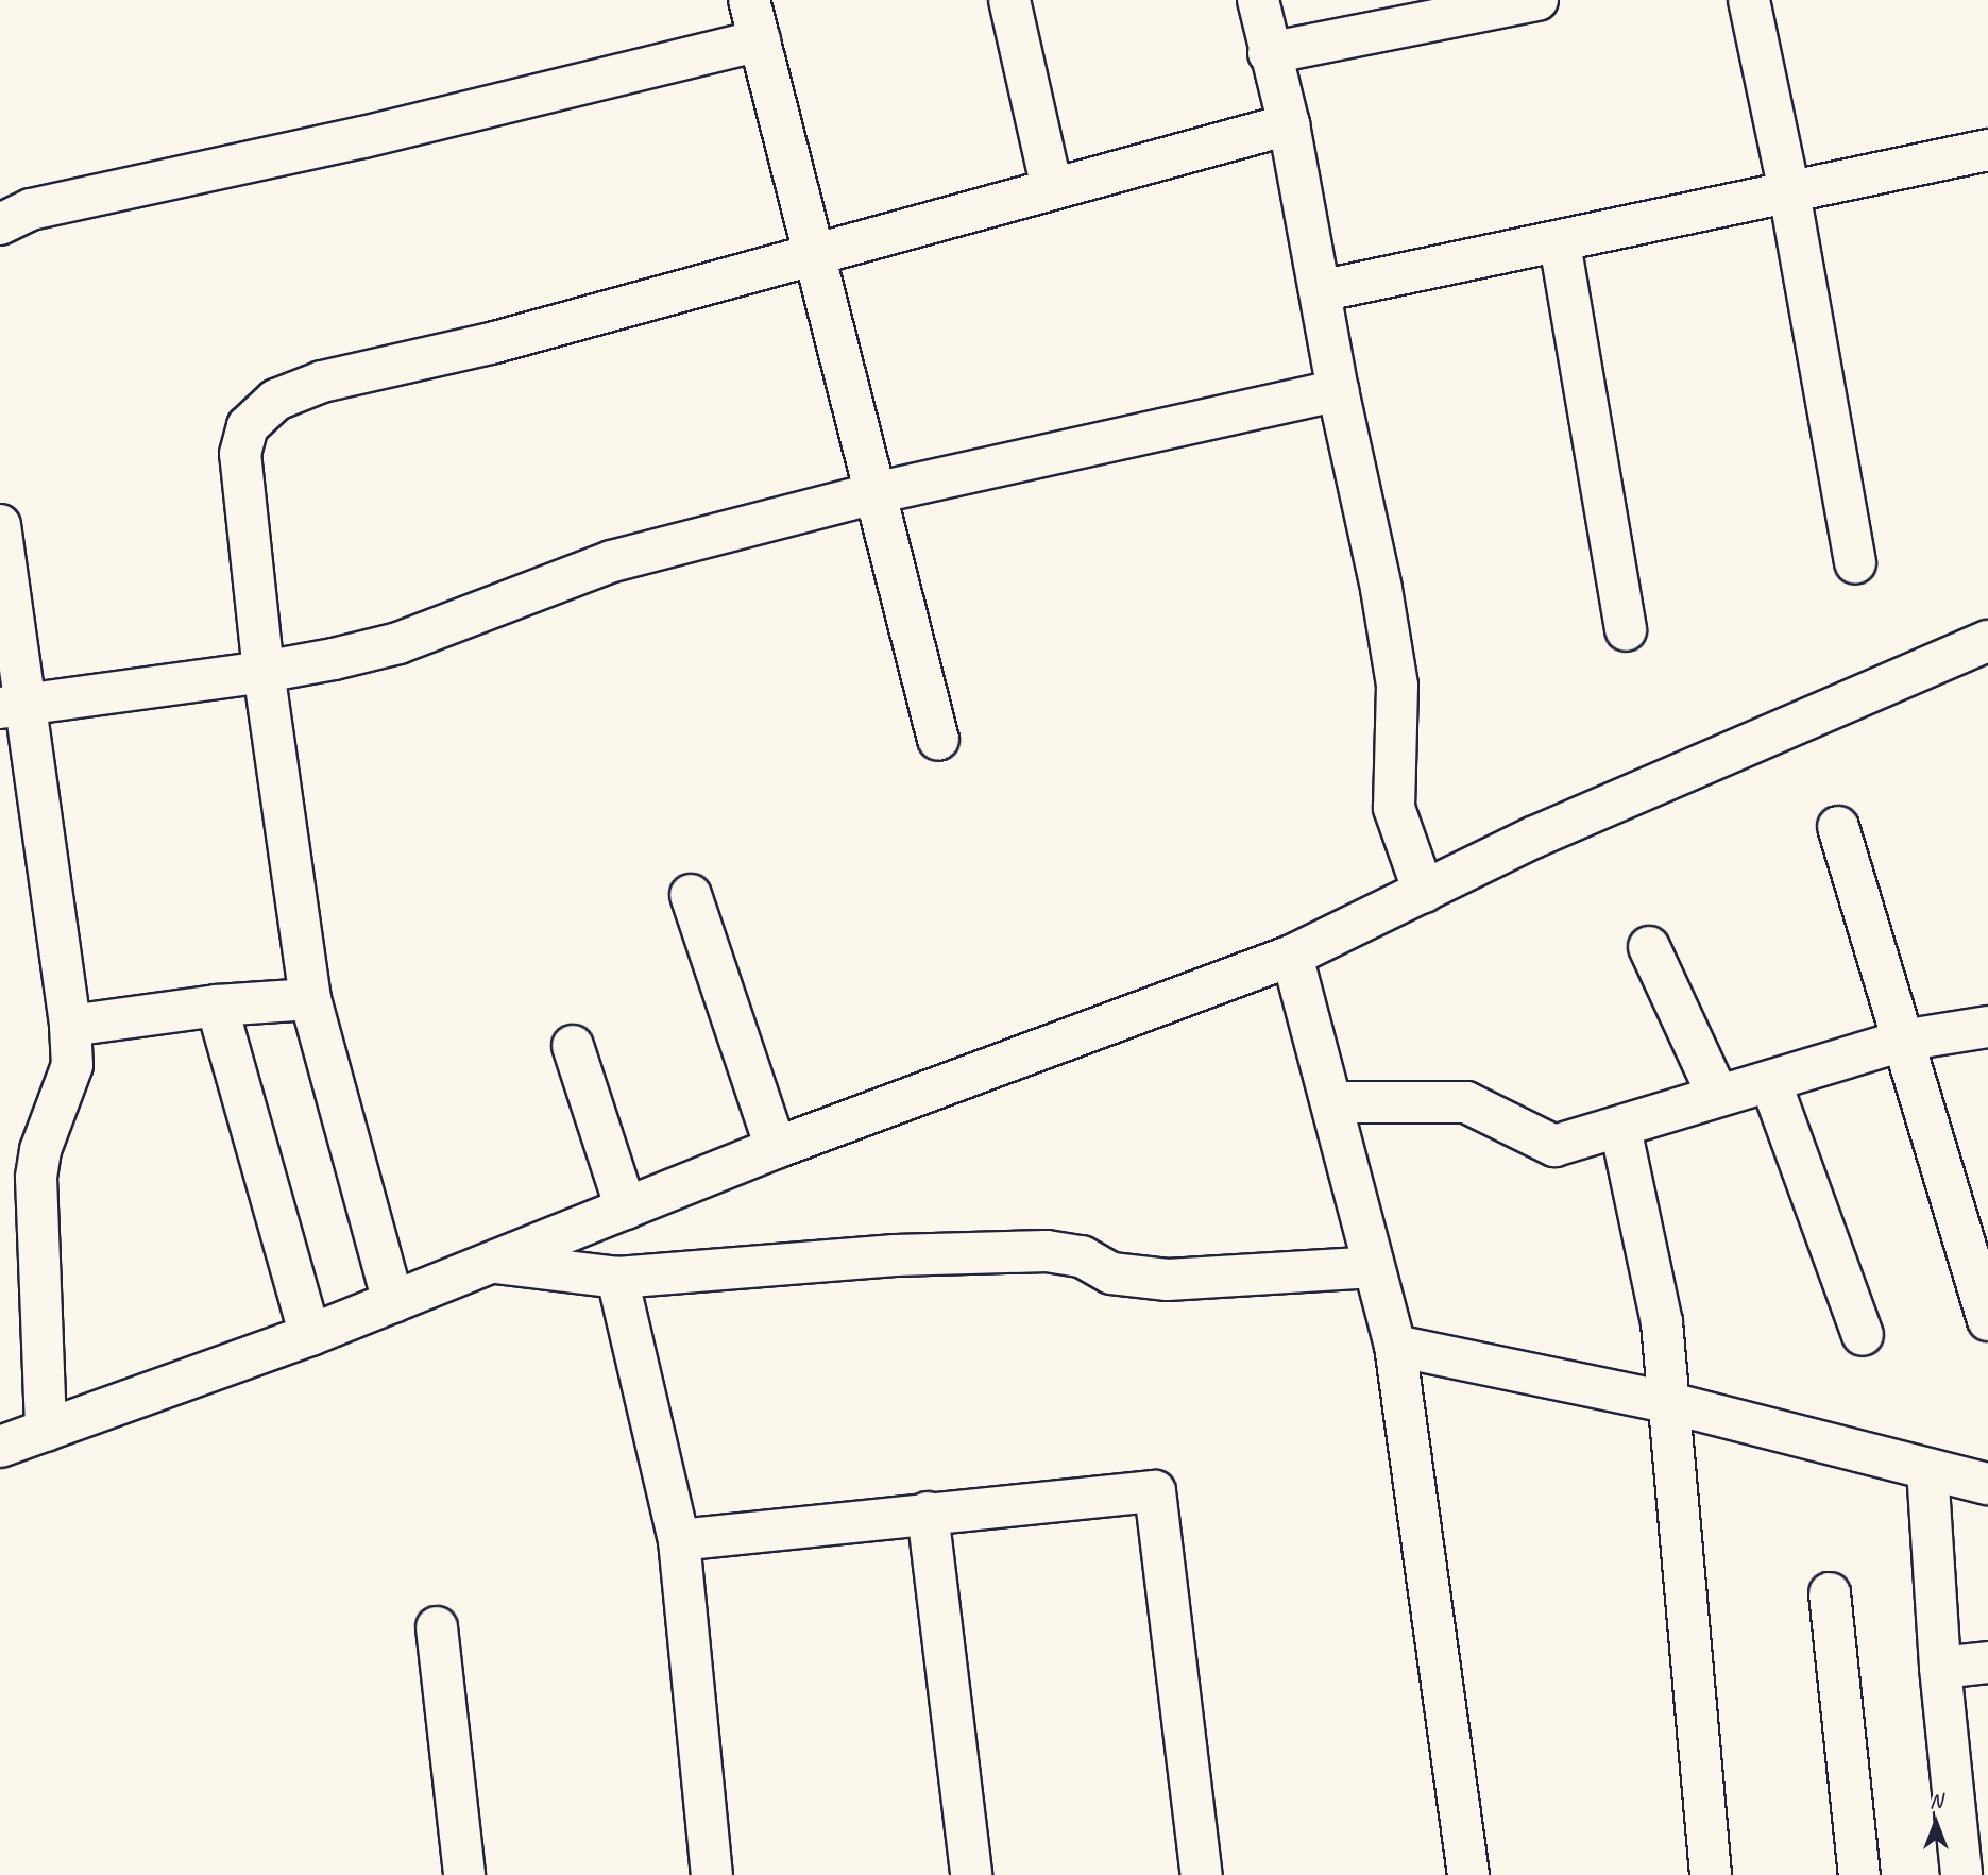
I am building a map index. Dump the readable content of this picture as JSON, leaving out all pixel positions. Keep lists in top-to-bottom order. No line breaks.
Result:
{"north":"top"}
